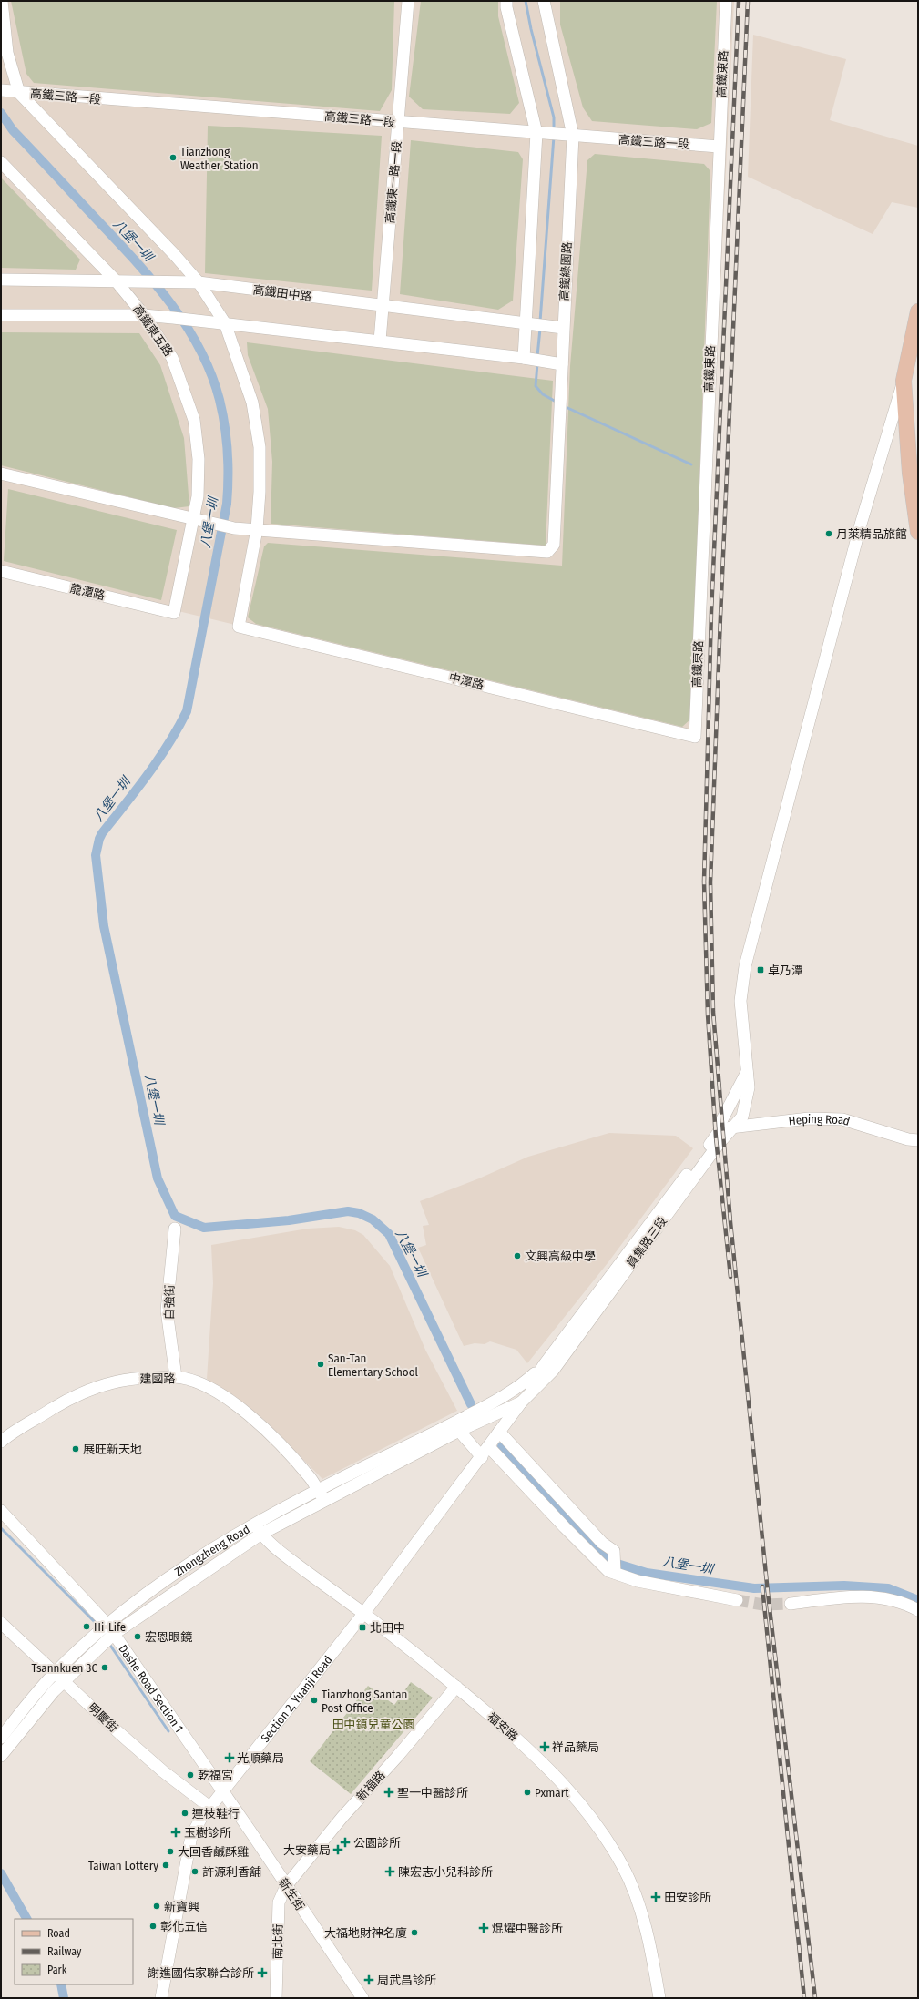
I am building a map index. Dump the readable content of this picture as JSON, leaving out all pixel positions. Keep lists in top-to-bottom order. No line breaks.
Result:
{"streets":{"street":["高鐵東路","高鐵三路一段","高鐵東一路一段","高鐵綠園路","高鐵田中路","高鐵東五路","龍潭路","中潭路","Heping Road","員集路三段","自強街","建國路","Zhongzheng Road","Dashe Road Section 1","Section 2, Yuanji Road","明慶街","福安路","新福路","新生街","南北街"]},"crossings":[["高鐵東路","高鐵三路一段"],["高鐵東路","中潭路"],["高鐵三路一段","高鐵東一路一段"],["高鐵三路一段","高鐵綠園路"],["高鐵東一路一段","高鐵田中路"],["高鐵綠園路","高鐵田中路"],["高鐵綠園路","中潭路"],["高鐵田中路","高鐵東五路"],["高鐵東五路","龍潭路"],["Heping Road","員集路三段"],["自強街","建國路"],["建國路","Zhongzheng Road"],["Zhongzheng Road","Dashe Road Section 1"],["Zhongzheng Road","明慶街"],["Zhongzheng Road","福安路"],["Dashe Road Section 1","Section 2, Yuanji Road"],["Dashe Road Section 1","新生街"],["Section 2, Yuanji Road","明慶街"],["Section 2, Yuanji Road","福安路"],["Section 2, Yuanji Road","新生街"],["福安路","新福路"],["新福路","新生街"],["新福路","南北街"],["新生街","南北街"]],"water":["八堡一圳"],"parks":["田中鎮兒童公園"],"places":{"other":["Tianzhong Weather Station","月萊精品旅館","文興高級中學","San-Tan Elementary School","展旺新天地","Hi-Life","宏恩眼鏡","Tsannkuen 3C","Tianzhong Santan Post Office","乾福宮","Pxmart","連枝鞋行","大回香鹹酥雞","Taiwan Lottery","許源利香舖","新寶興","彰化五信","大福地財神名廈"],"transit":["卓乃潭","北田中"],"health":["祥品藥局","光順藥局","聖一中醫診所","玉樹診所","公園診所","大安藥局","陳宏志小兒科診所","田安診所","焜燿中醫診所","謝進國佑家聯合診所","周武昌診所"]},"legend":["Road","Railway","Park"]}
